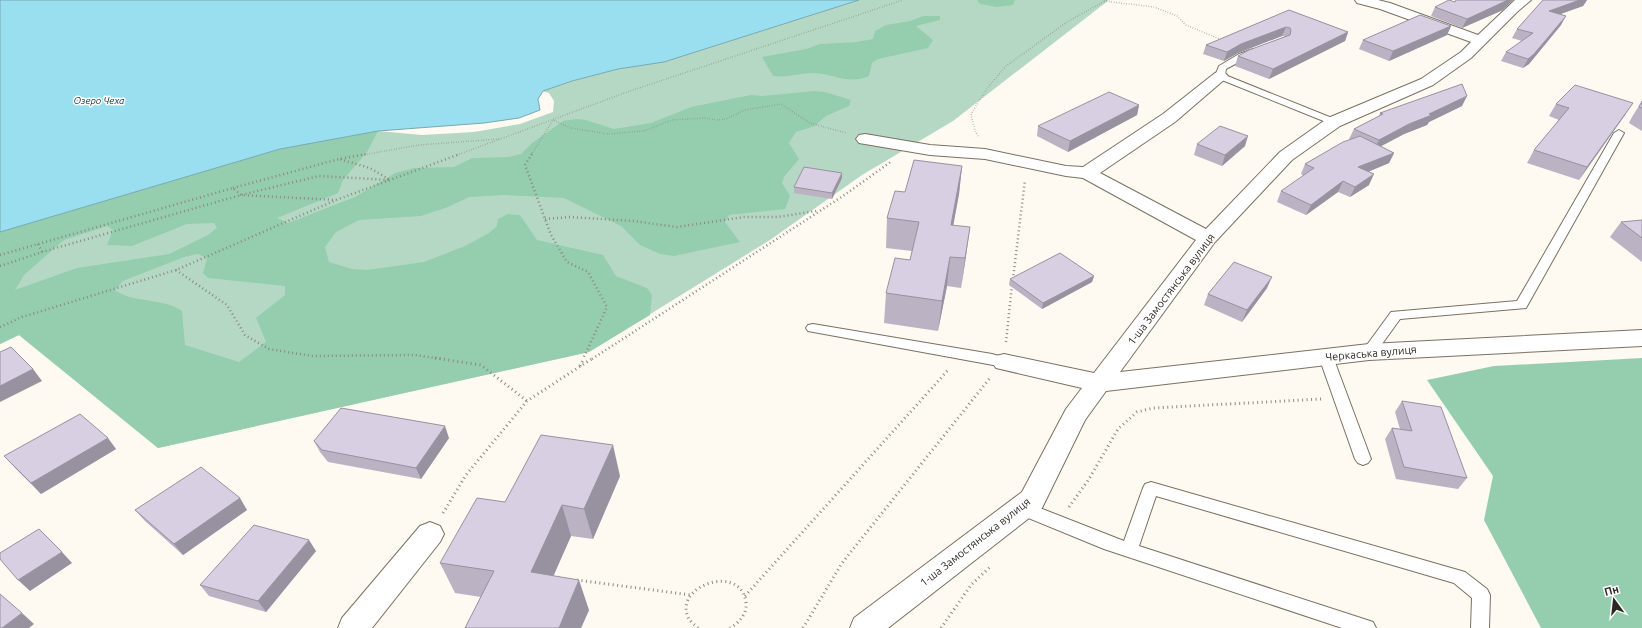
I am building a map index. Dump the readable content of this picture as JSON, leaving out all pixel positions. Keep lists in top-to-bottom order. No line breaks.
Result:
{"streets":{"street":["1-ша Замостянська вулиця","Черкаська вулиця"]},"crossings":[["1-ша Замостянська вулиця","Черкаська вулиця"]],"water":["Озеро Чеха"],"north":"top"}
